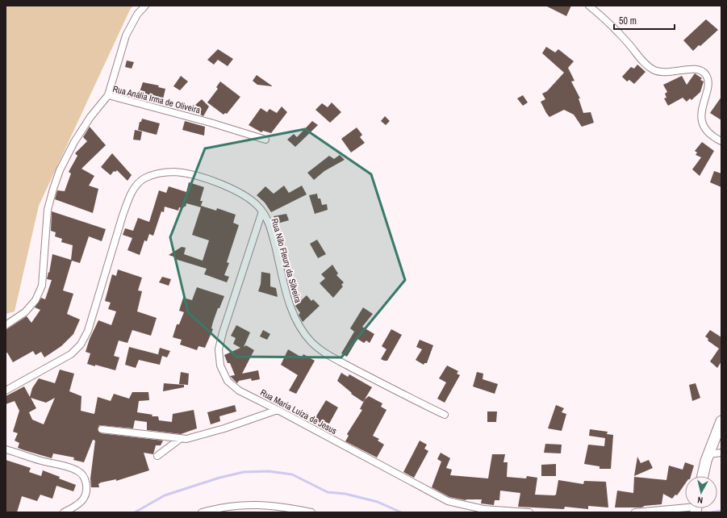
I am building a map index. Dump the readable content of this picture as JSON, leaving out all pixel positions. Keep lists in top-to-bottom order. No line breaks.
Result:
{"streets":{"street":["Rua Anália Irma de Oliveira","Rua Nilo Fleury da Silveira","Rua Maria Luiza de Jesus"]},"crossings":[["Rua Nilo Fleury da Silveira","Rua Maria Luiza de Jesus"]],"scale_bar":"50 m","north":"bottom"}
